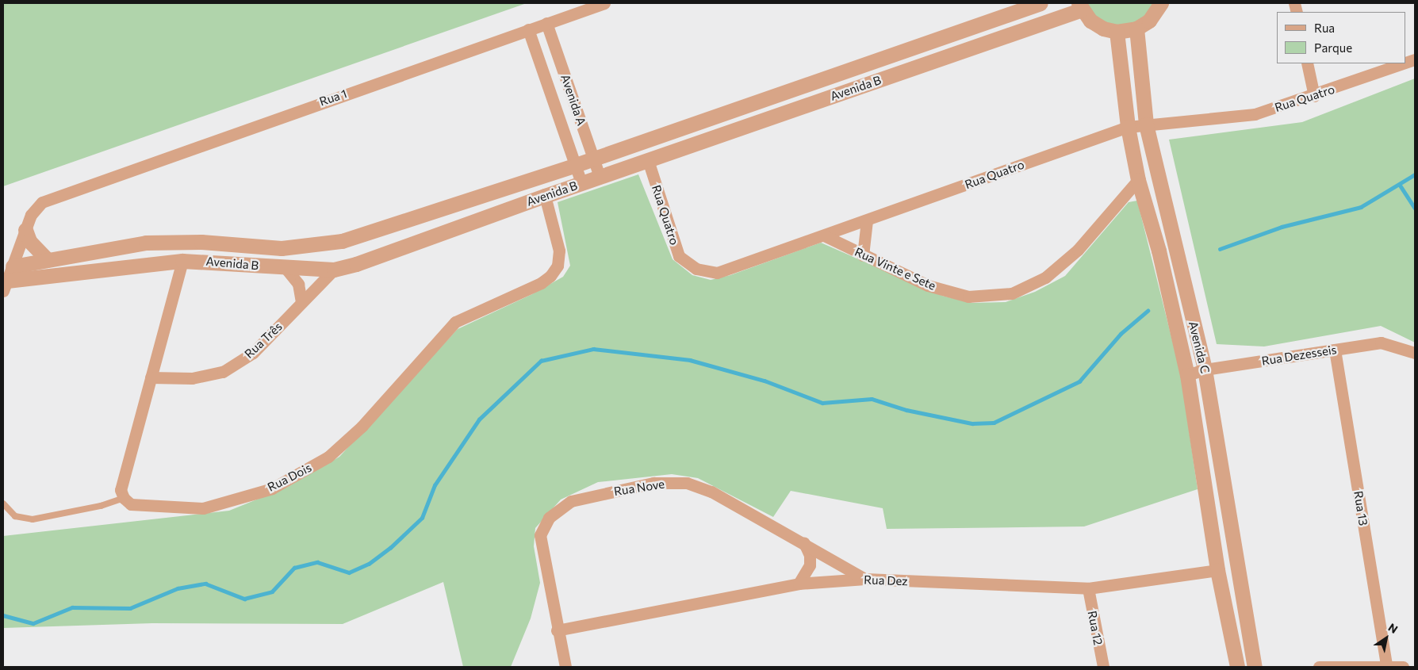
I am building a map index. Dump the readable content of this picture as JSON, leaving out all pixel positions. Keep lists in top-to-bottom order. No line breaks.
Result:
{"streets":{"street":["Avenida B","Rua 1","Rua Quatro","Avenida A","Rua Vinte e Sete","Rua Três","Avenida C","Rua Dezesseis","Rua Dois","Rua Nove","Rua 13","Rua Dez","Rua 12"]},"crossings":[["Avenida B","Rua 1"],["Avenida B","Rua Quatro"],["Avenida B","Avenida A"],["Avenida B","Rua Três"],["Avenida B","Rua Dois"],["Rua 1","Avenida A"],["Rua Quatro","Rua Vinte e Sete"],["Rua Quatro","Avenida C"],["Rua Vinte e Sete","Avenida C"],["Avenida C","Rua Dezesseis"],["Avenida C","Rua Dez"],["Rua Dezesseis","Rua 13"],["Rua Nove","Rua Dez"],["Rua Dez","Rua 12"]],"legend":["Rua","Parque"],"north":"top right"}
